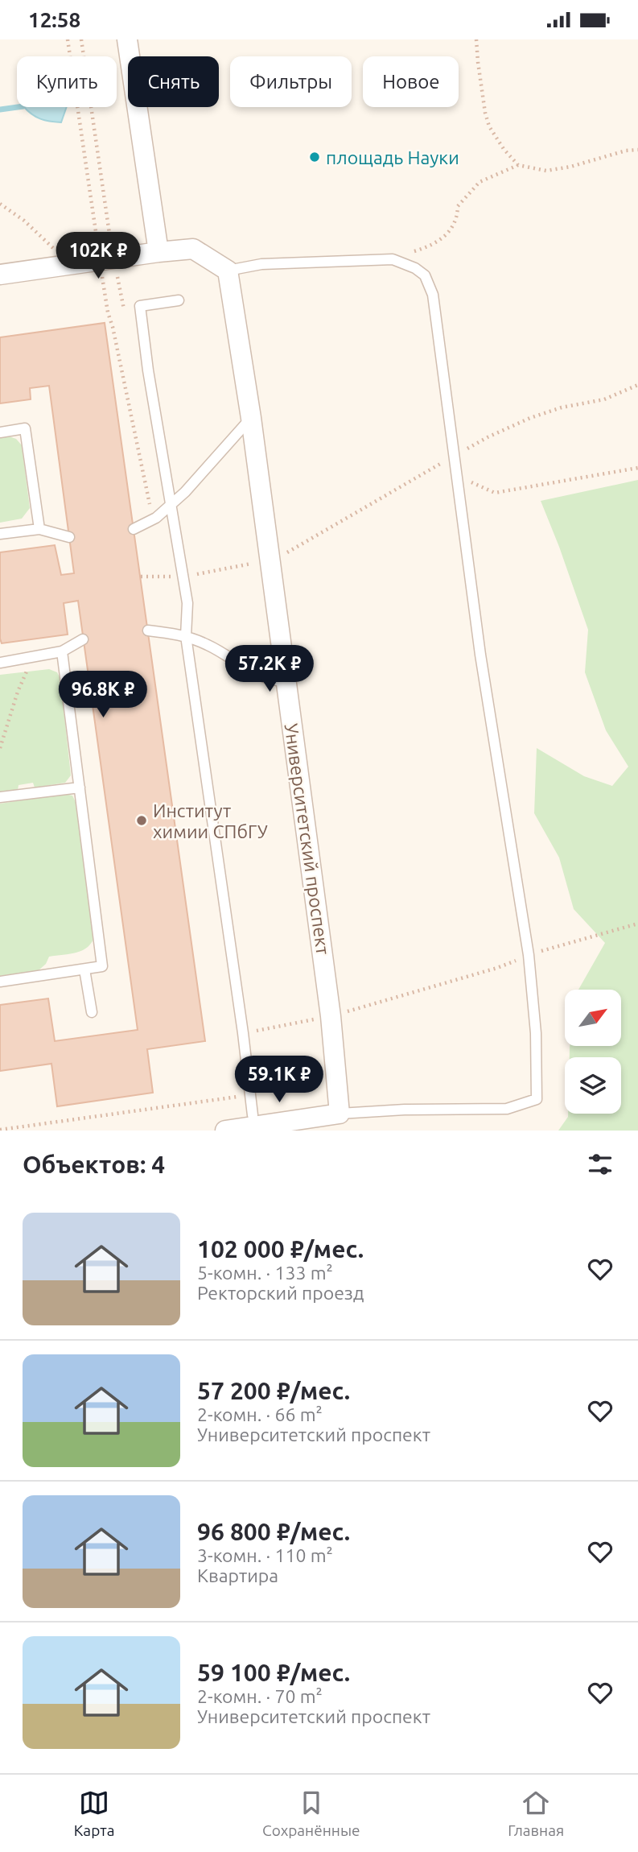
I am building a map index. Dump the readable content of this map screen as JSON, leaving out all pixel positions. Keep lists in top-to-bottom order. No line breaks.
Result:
{"streets":{"street":["Университетский проспект"]},"places":["площадь Науки","Институт химии СПбГУ"],"north":"top right","page":{"status":"12:58","chip":["Купить","Снять","Фильтры","Новое"],"price":["102K ₽","57.2K ₽","96.8K ₽","59.1K ₽"],"heading":"Объектов: 4","list":[{"name":"102 000 ₽/мес.","note":"5-комн. · 133 m² · Ректорский проезд"},{"name":"57 200 ₽/мес.","note":"2-комн. · 66 m² · Университетский проспект"},{"name":"96 800 ₽/мес.","note":"3-комн. · 110 m² · Квартира"},{"name":"59 100 ₽/мес.","note":"2-комн. · 70 m² · Университетский проспект"}],"tabs":["Карта","Сохранённые","Главная"]}}
